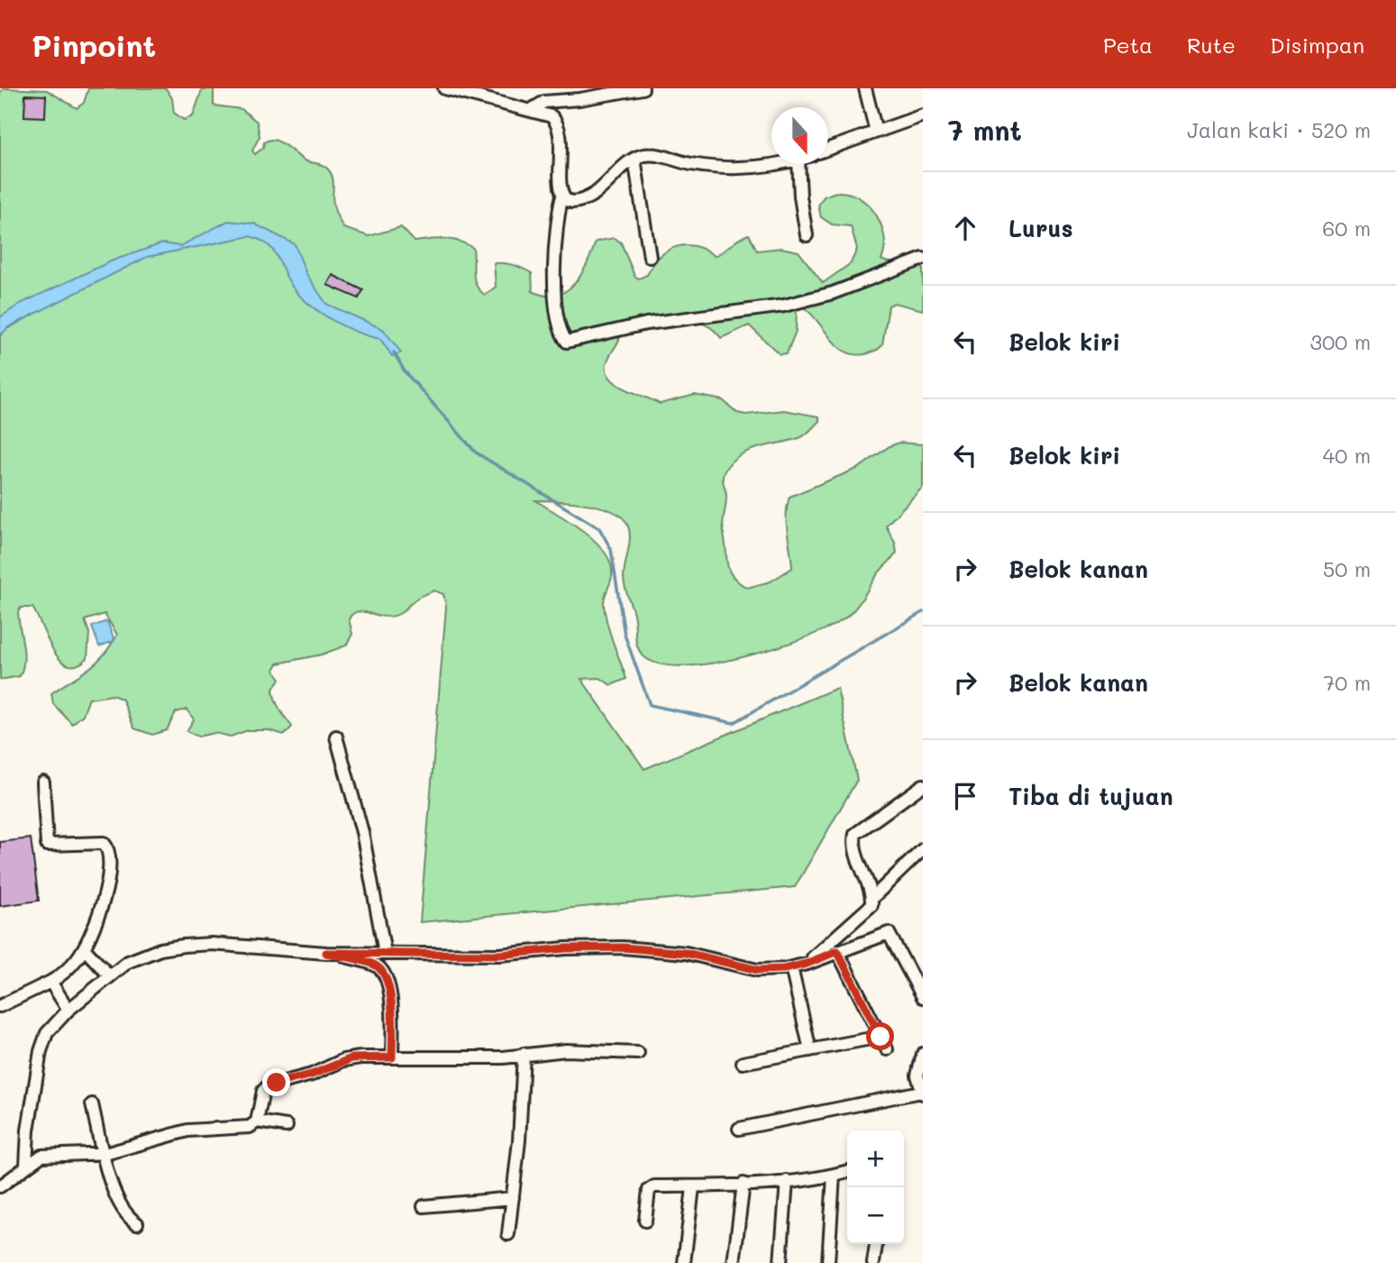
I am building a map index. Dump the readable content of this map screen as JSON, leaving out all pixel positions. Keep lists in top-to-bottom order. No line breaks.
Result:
{"north":"bottom","page":{"header":"Pinpoint","nav":["Peta","Rute","Disimpan"],"heading":["7 mnt","Jalan kaki · 520 m"],"list":[["Lurus","60 m"],["Belok kiri","300 m"],["Belok kiri","40 m"],["Belok kanan","50 m"],["Belok kanan","70 m"],"Tiba di tujuan"],"map_buttons":["+","−"]}}
